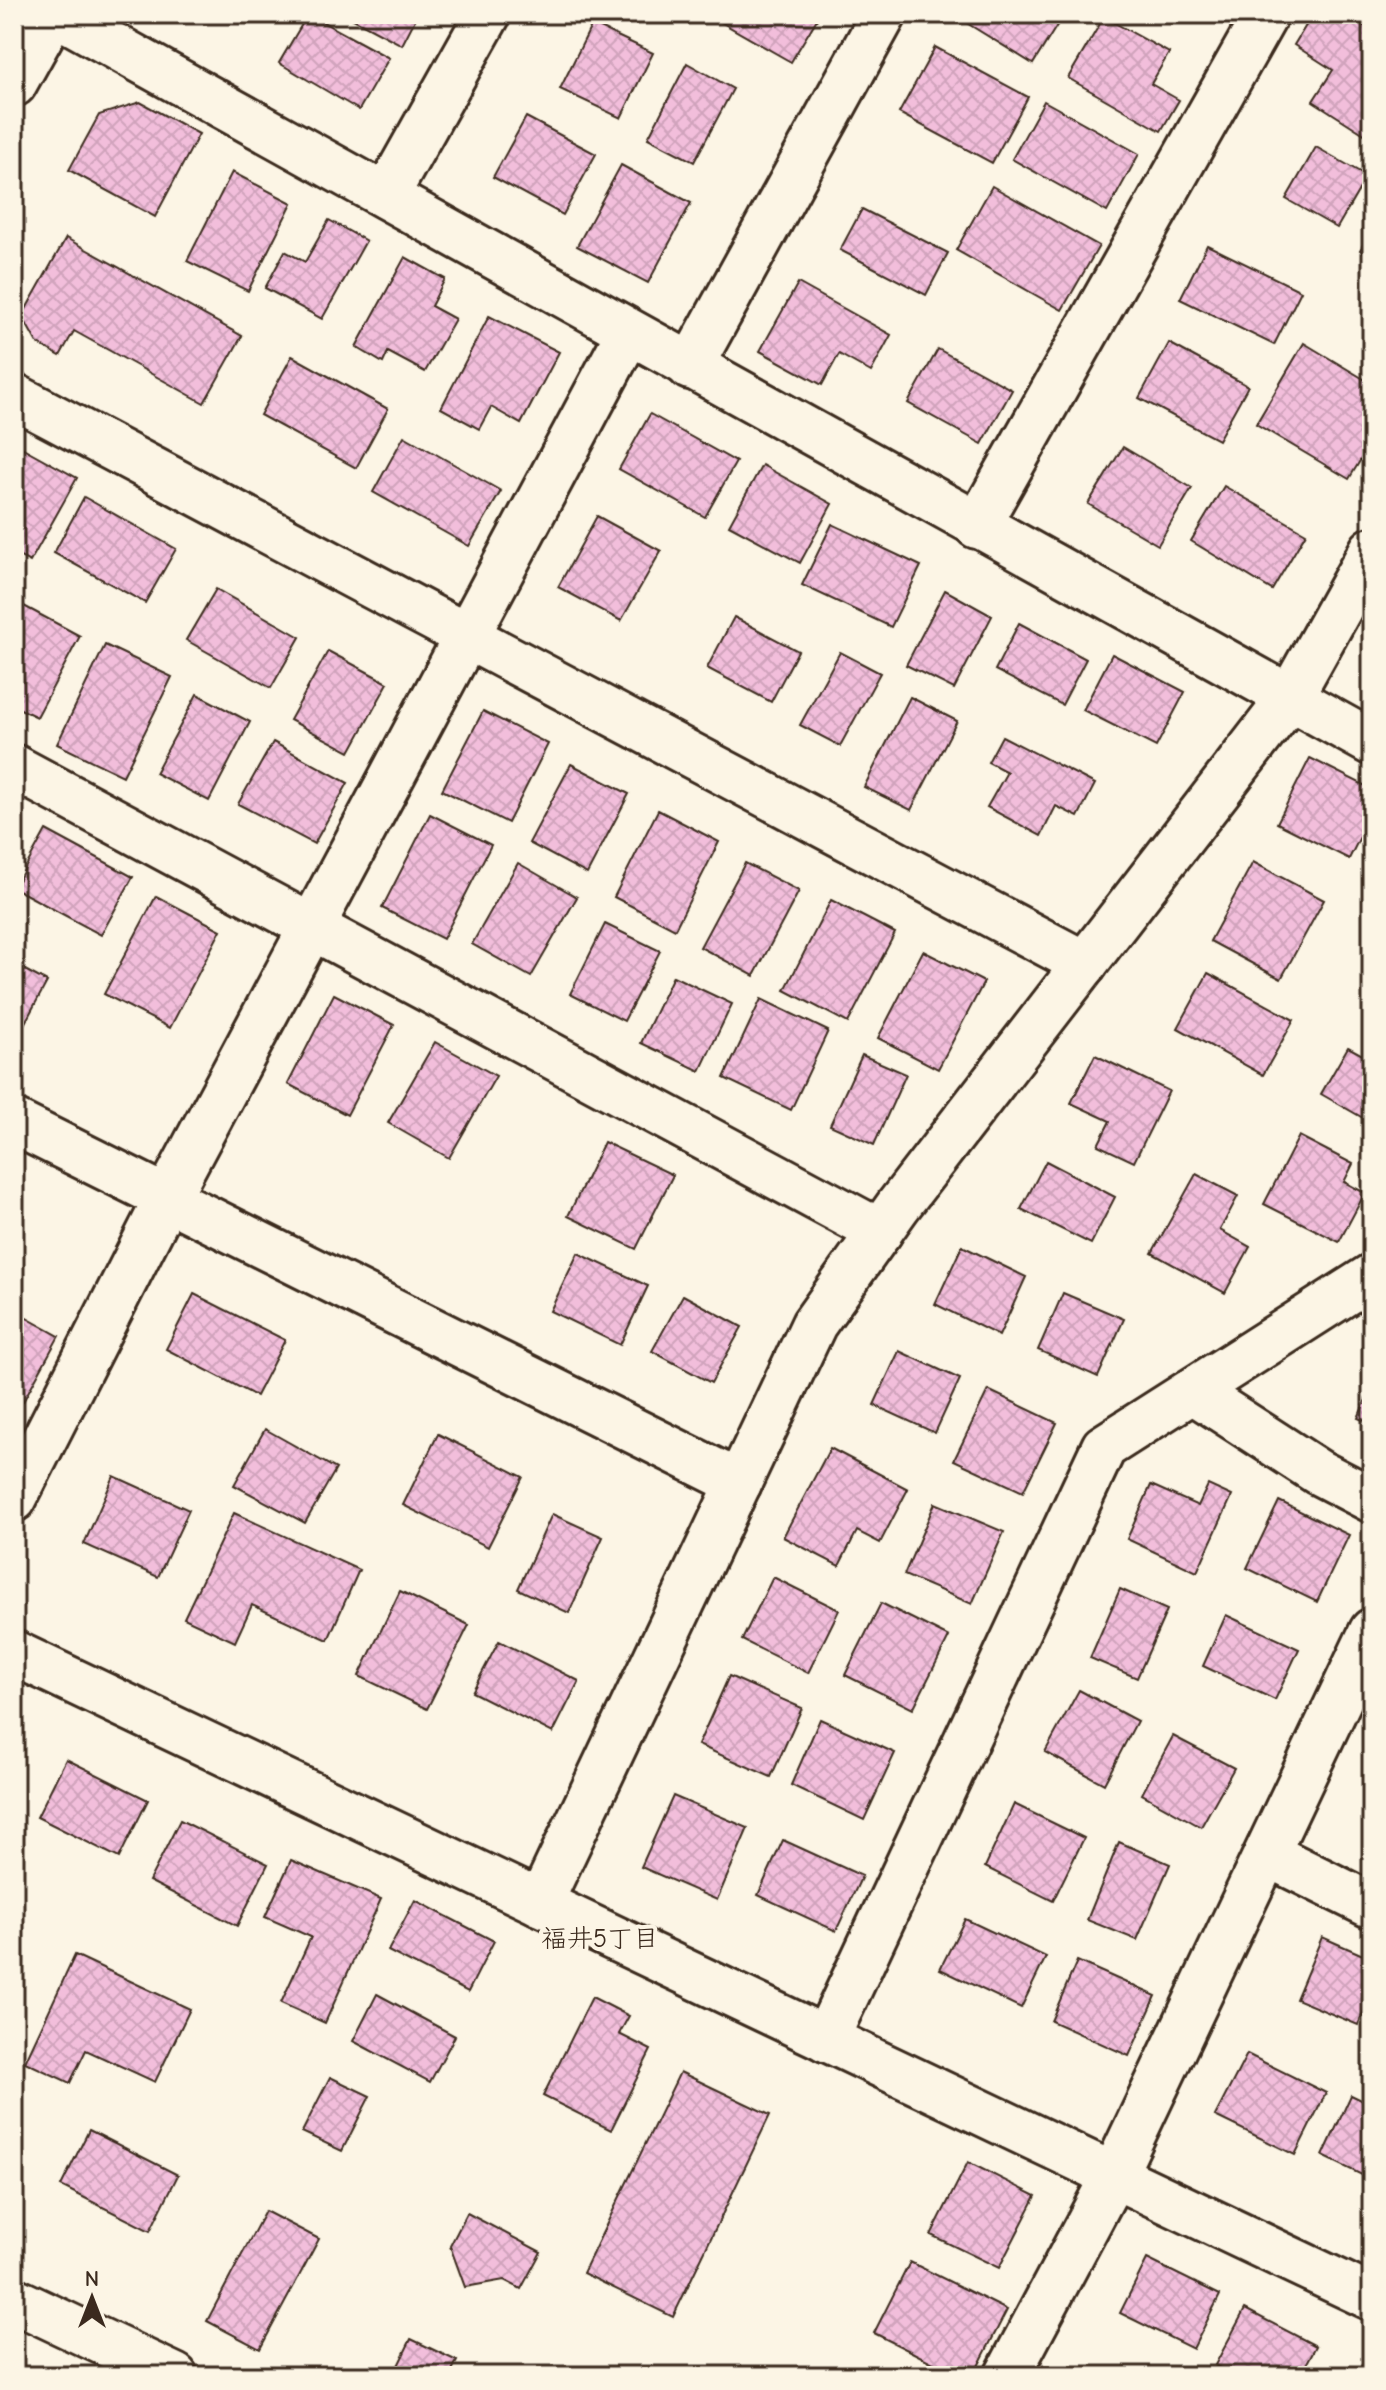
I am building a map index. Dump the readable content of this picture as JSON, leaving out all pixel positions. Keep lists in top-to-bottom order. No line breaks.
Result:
{"districts":["福井5丁目"],"north":"top"}
